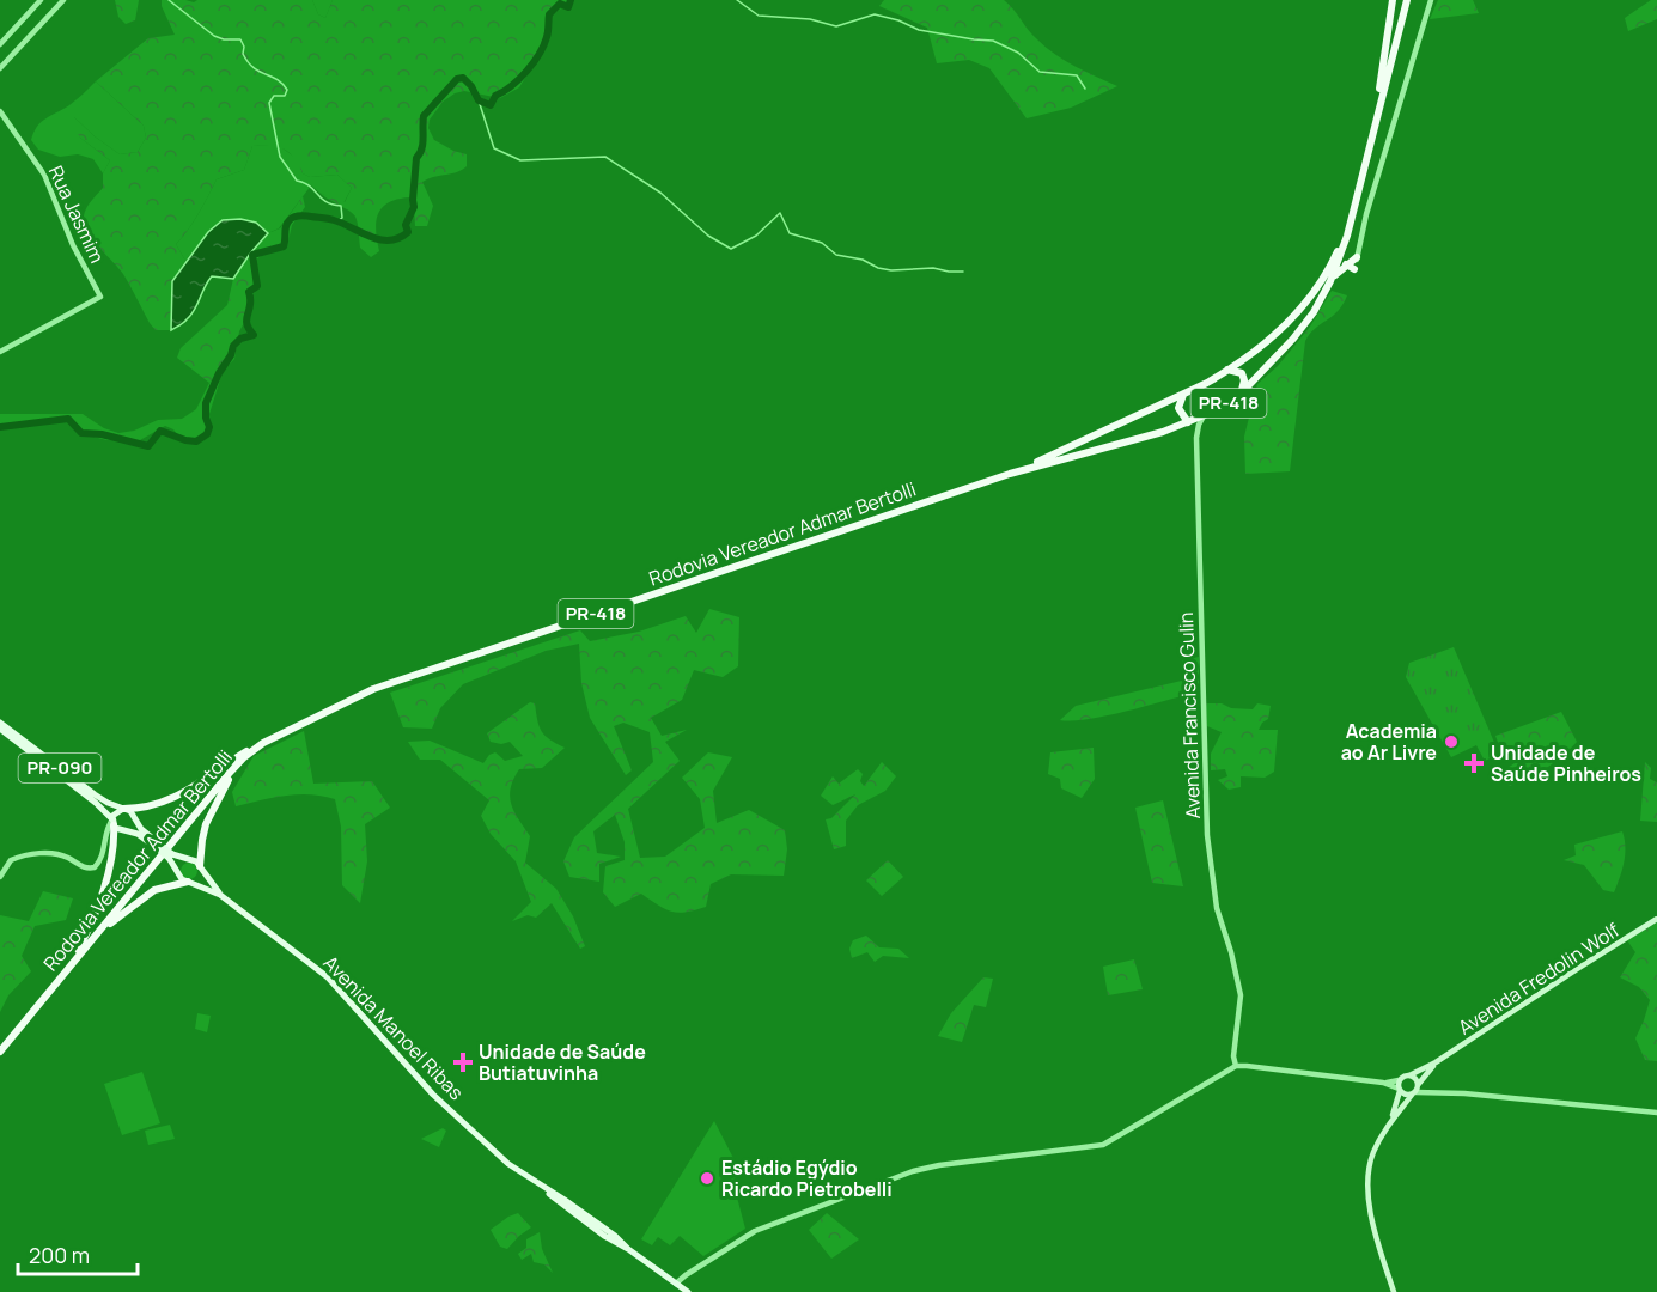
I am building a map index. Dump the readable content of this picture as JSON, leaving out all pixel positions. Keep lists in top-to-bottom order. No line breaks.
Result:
{"streets":{"highway":["PR-418","Rodovia Vereador Admar Bertolli"],"main road":["PR-090","Avenida Fredolin Wolf","Avenida Manoel Ribas"],"street":["Rua Jasmim","Avenida Francisco Gulin"]},"crossings":[["Rodovia Vereador Admar Bertolli","Avenida Francisco Gulin"]],"places":{"other":["Academia ao Ar Livre","Estádio Egýdio Ricardo Pietrobelli"],"health":["Unidade de Saúde Pinheiros","Unidade de Saúde Butiatuvinha"]},"scale_bar":"200 m"}
